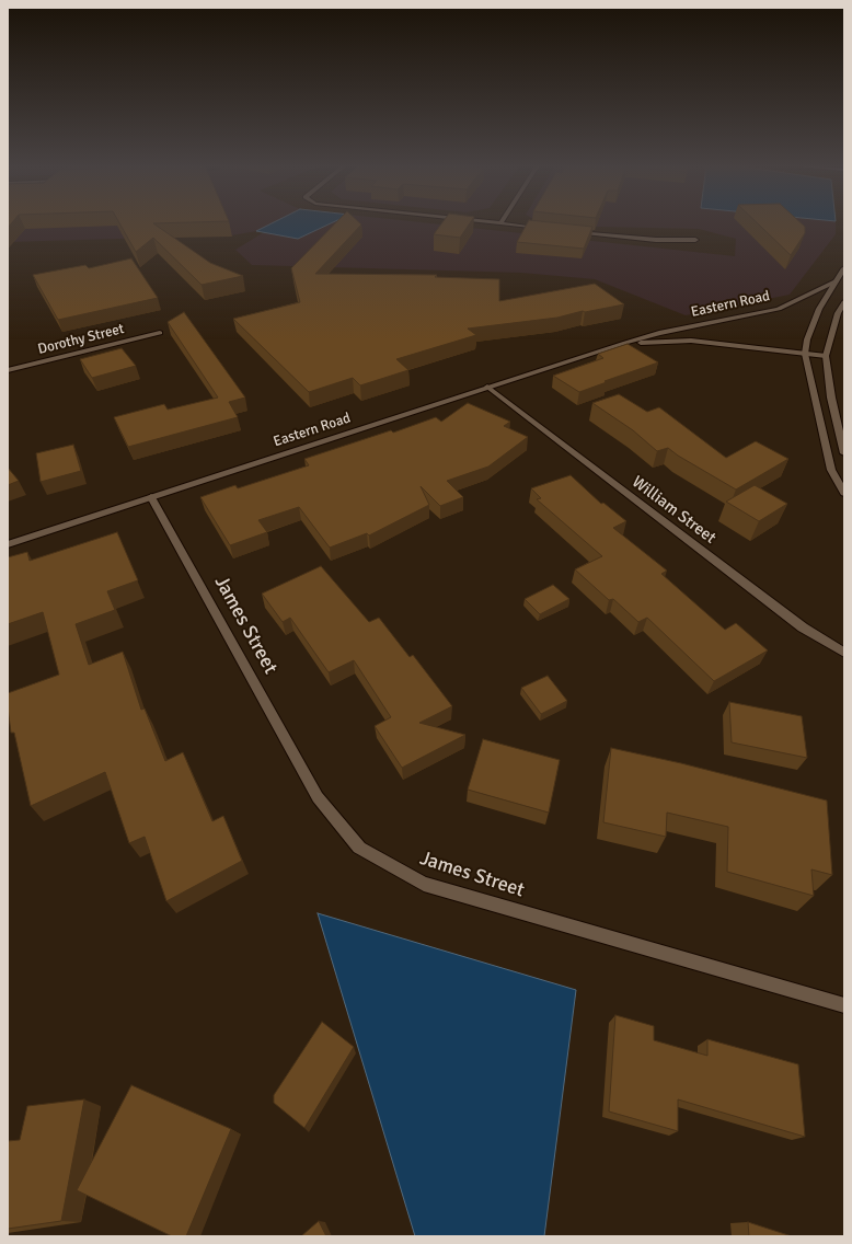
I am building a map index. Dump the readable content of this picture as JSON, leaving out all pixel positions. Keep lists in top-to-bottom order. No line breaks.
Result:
{"streets":{"street":["Eastern Road","Dorothy Street","William Street","James Street"]},"crossings":[["Eastern Road","William Street"],["Eastern Road","James Street"]]}
